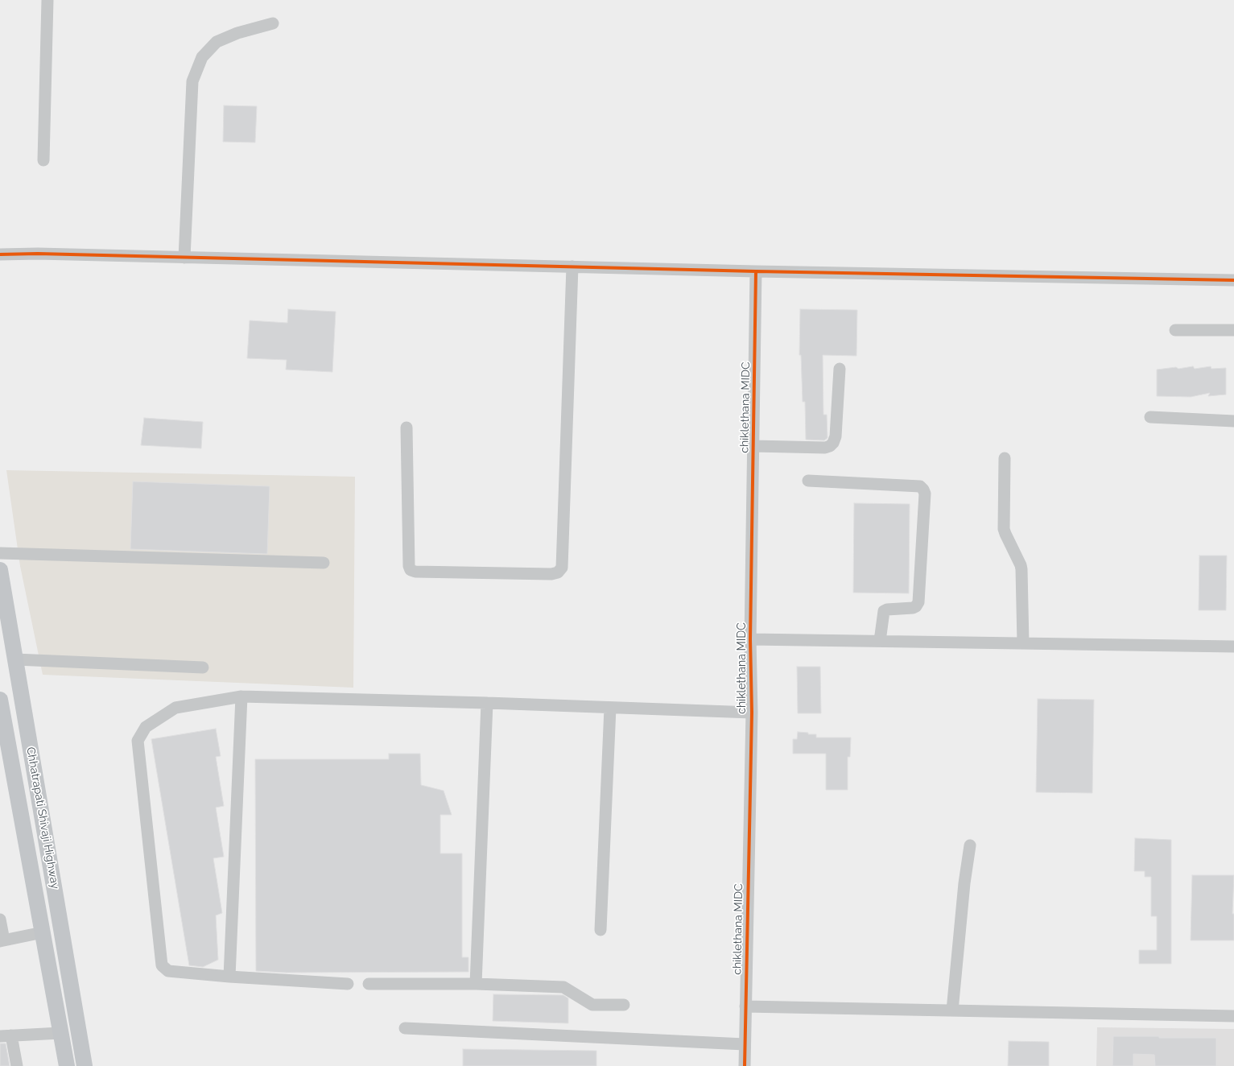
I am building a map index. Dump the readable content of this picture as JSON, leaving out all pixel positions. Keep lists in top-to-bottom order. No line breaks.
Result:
{"streets":{"main road":["Chhatrapati Shivaji Highway"],"street":["chiklethana MIDC"]}}
